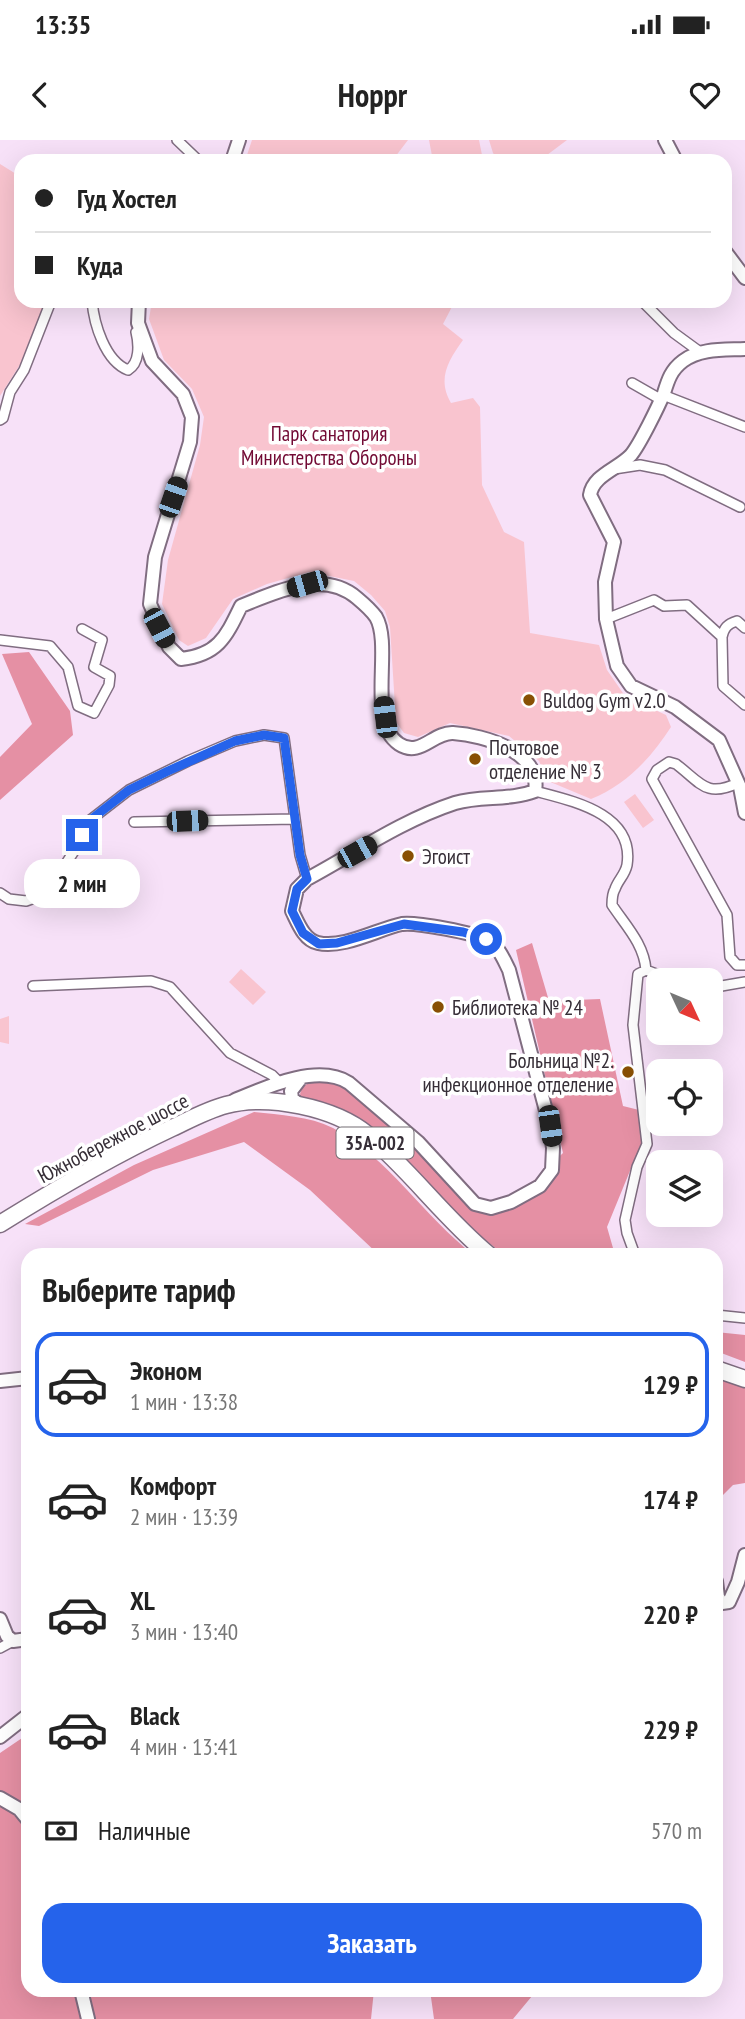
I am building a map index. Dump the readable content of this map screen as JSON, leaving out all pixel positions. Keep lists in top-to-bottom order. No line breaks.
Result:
{"streets":{"highway":["Южнобережное шоссе","35А-002"]},"parks":["Парк санатория Министерства Обороны"],"places":["Buldog Gym v2.0","Почтовое отделение № 3","Эгоист","Библиотека № 24","Больница №2. инфекционное отделение"],"north":"bottom right","page":{"status":"13:35","header":"Hoppr","banner":["Гуд Хостел","Куда"],"bubble":"2 мин","heading":"Выберите тариф","list":[{"name":"Эконом","note":"1 мин · 13:38","value":"129 ₽"},{"name":"Комфорт","note":"2 мин · 13:39","value":"174 ₽"},{"name":"XL","note":"3 мин · 13:40","value":"220 ₽"},{"name":"Black","note":"4 мин · 13:41","value":"229 ₽"}],"pay":["Наличные","570 m"],"buttons":"Заказать"}}
